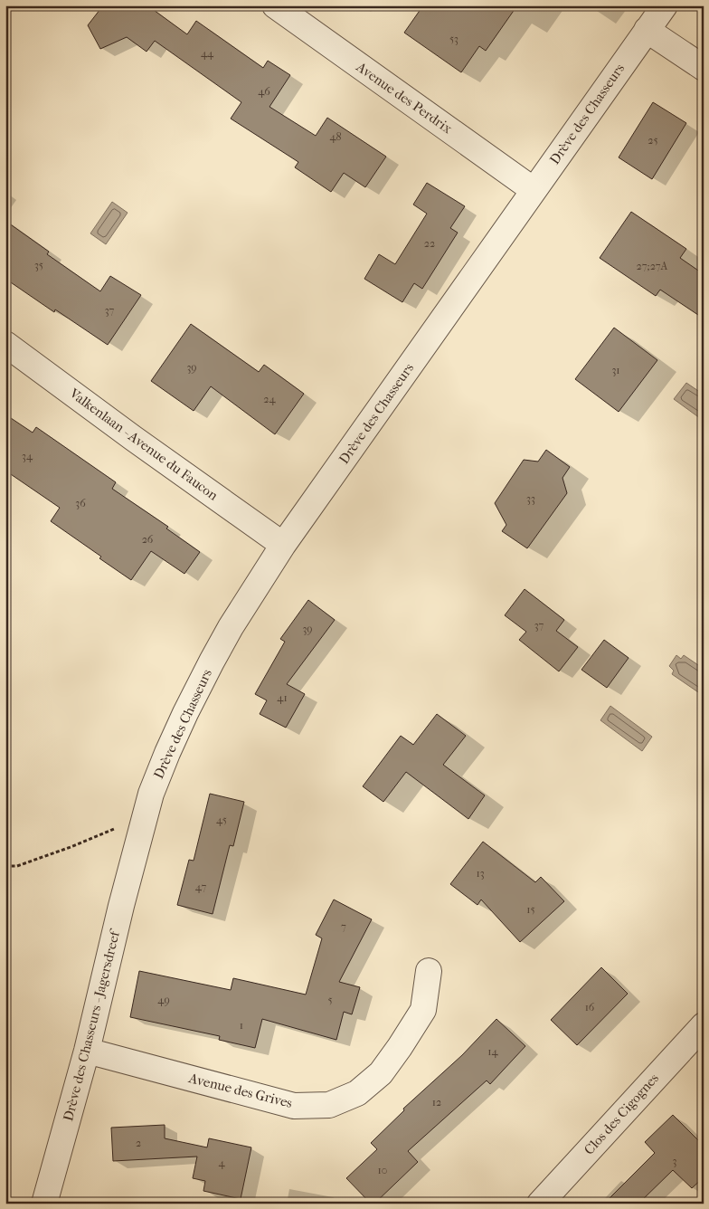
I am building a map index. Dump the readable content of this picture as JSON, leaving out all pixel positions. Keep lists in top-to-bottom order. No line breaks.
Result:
{"streets":{"street":["Avenue des Perdrix","Drève des Chasseurs","Valkenlaan - Avenue du Faucon","Drève des Chasseurs - Jagersdreef","Avenue des Grives","Clos des Cigognes"]},"crossings":[["Avenue des Perdrix","Drève des Chasseurs"],["Drève des Chasseurs","Valkenlaan - Avenue du Faucon"],["Drève des Chasseurs","Drève des Chasseurs - Jagersdreef"],["Drève des Chasseurs - Jagersdreef","Avenue des Grives"]],"house_numbers":["53","44","46","48","25","22","35","27;27A","37","39","31","24","34","33","36","26","37","39","41","45","13","47","15","7","49","5","16","1","14","12","2","3","4","10"]}
